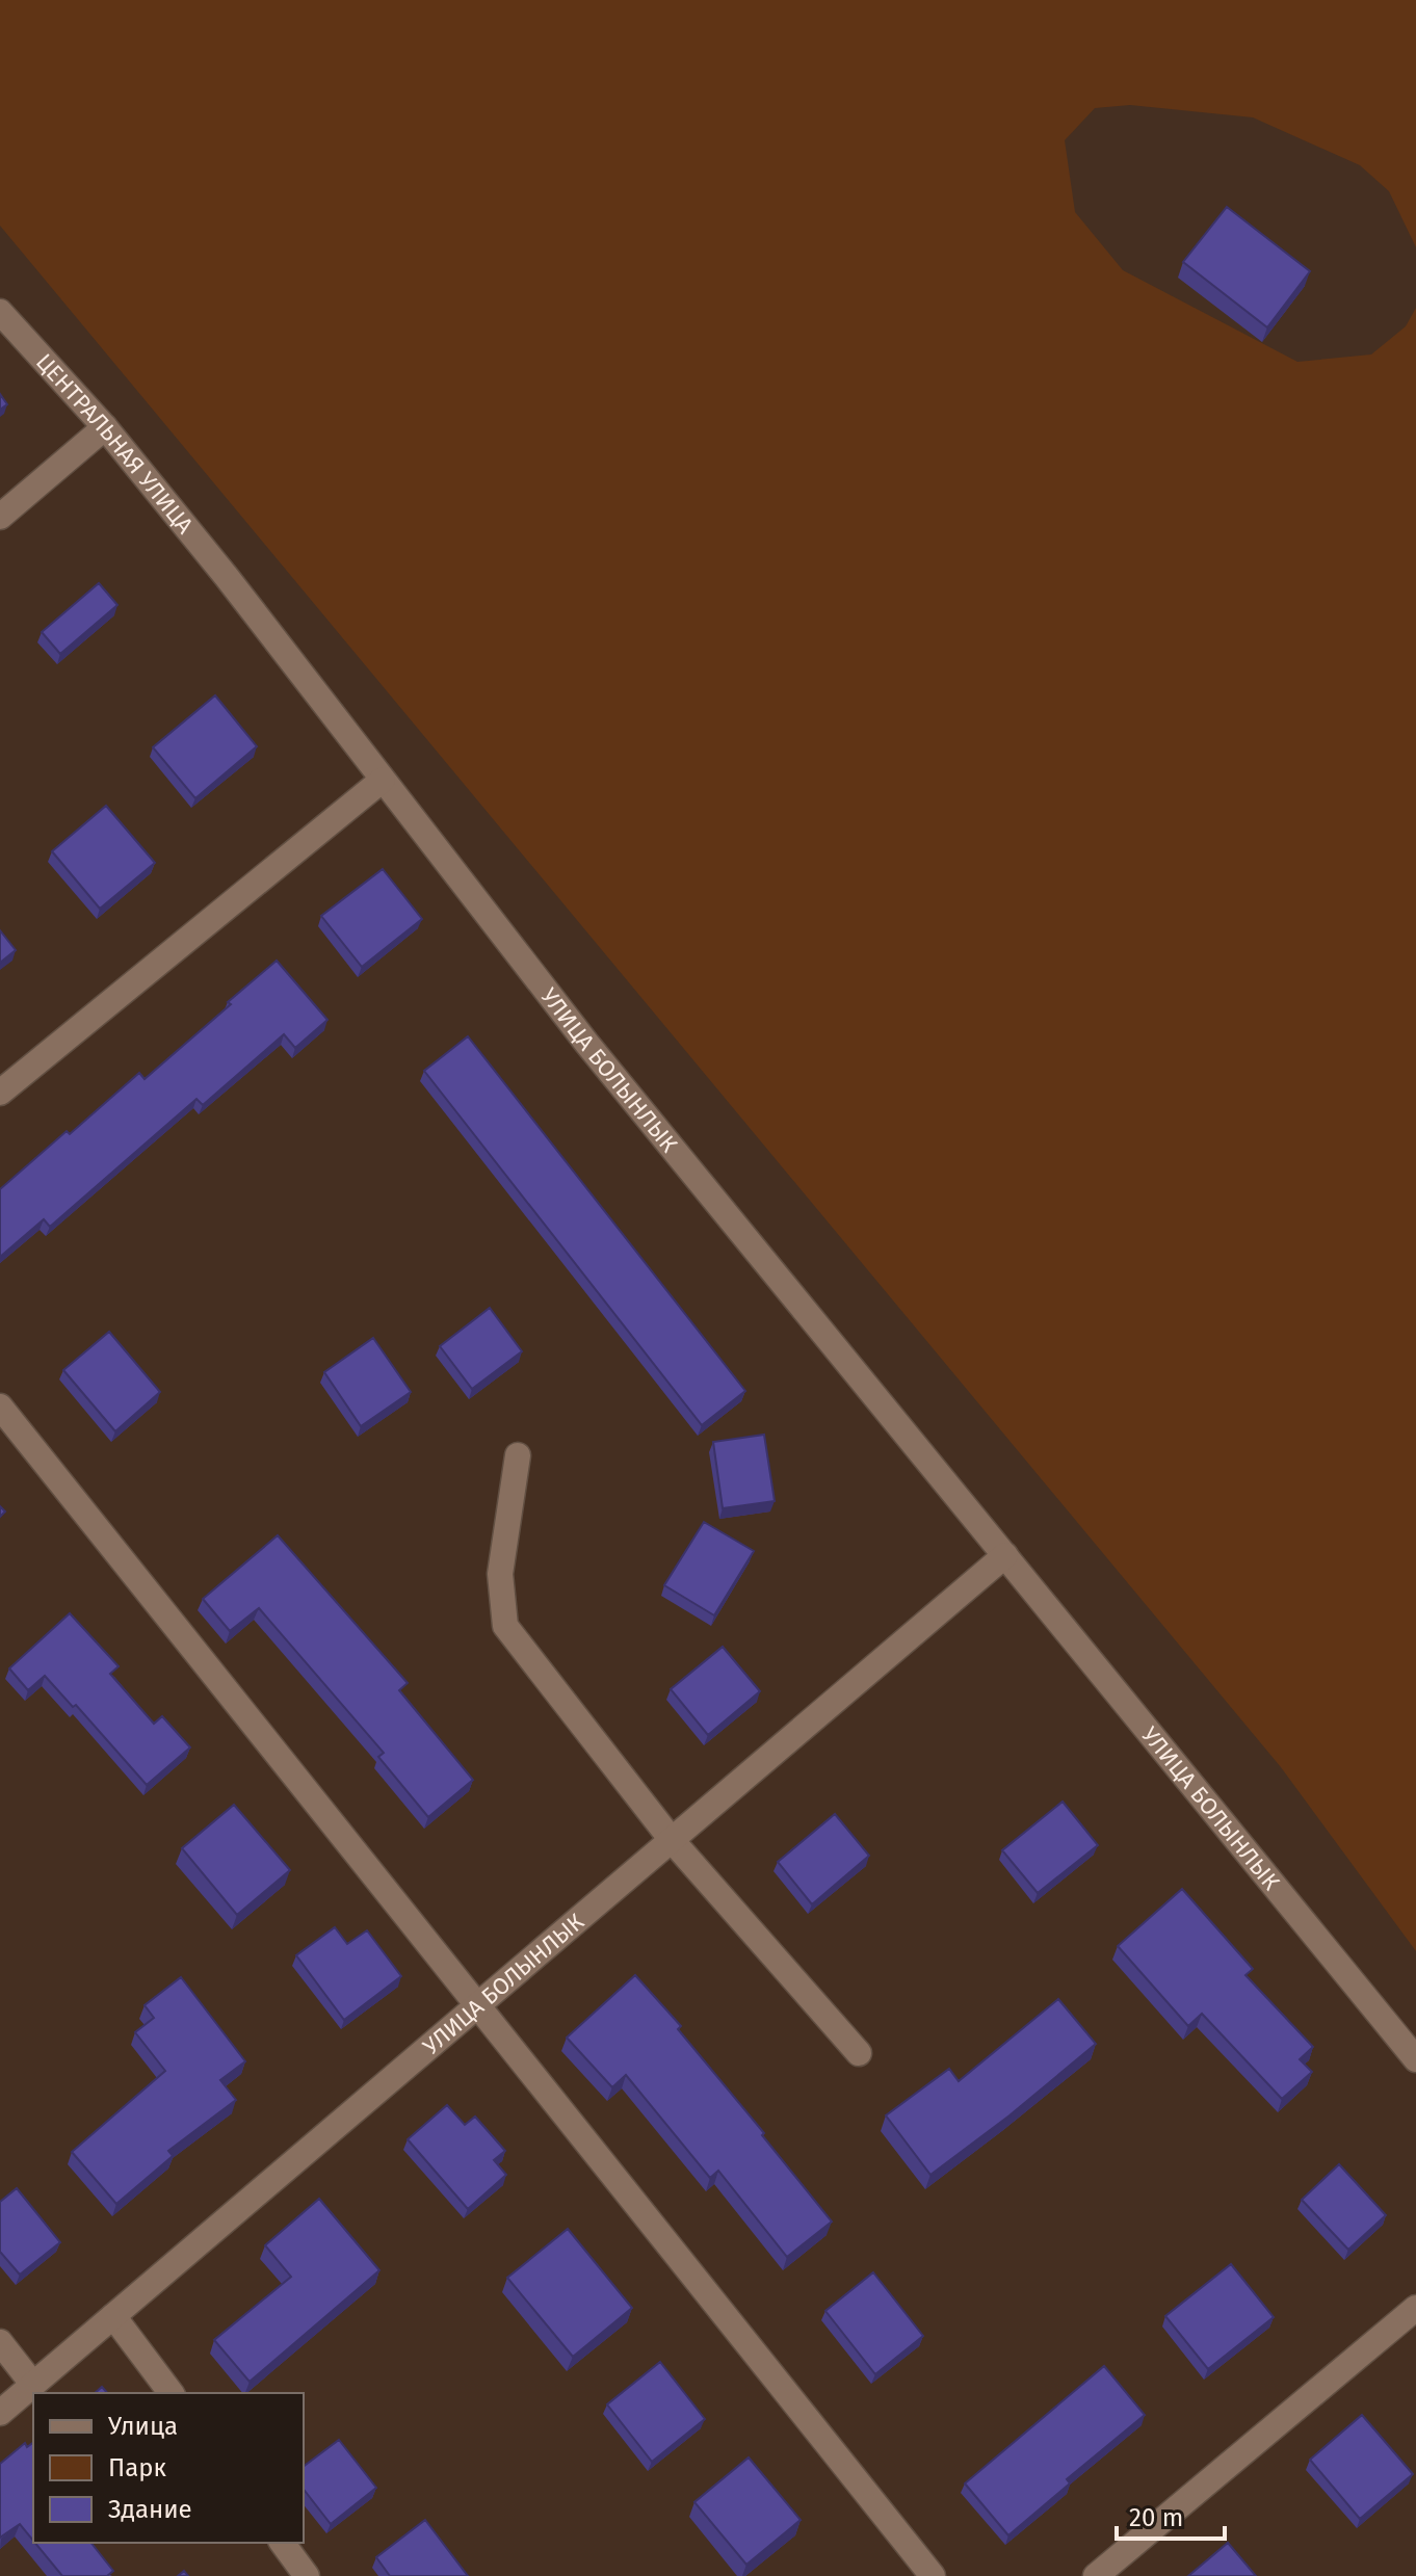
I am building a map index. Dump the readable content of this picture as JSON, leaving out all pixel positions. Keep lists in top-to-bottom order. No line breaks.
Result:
{"streets":{"street":["ЦЕНТРАЛЬНАЯ УЛИЦА","УЛИЦА БОЛЫНЛЫК"]},"crossings":[["ЦЕНТРАЛЬНАЯ УЛИЦА","УЛИЦА БОЛЫНЛЫК"]],"legend":["Улица","Парк","Здание"],"scale_bar":"20 m"}
